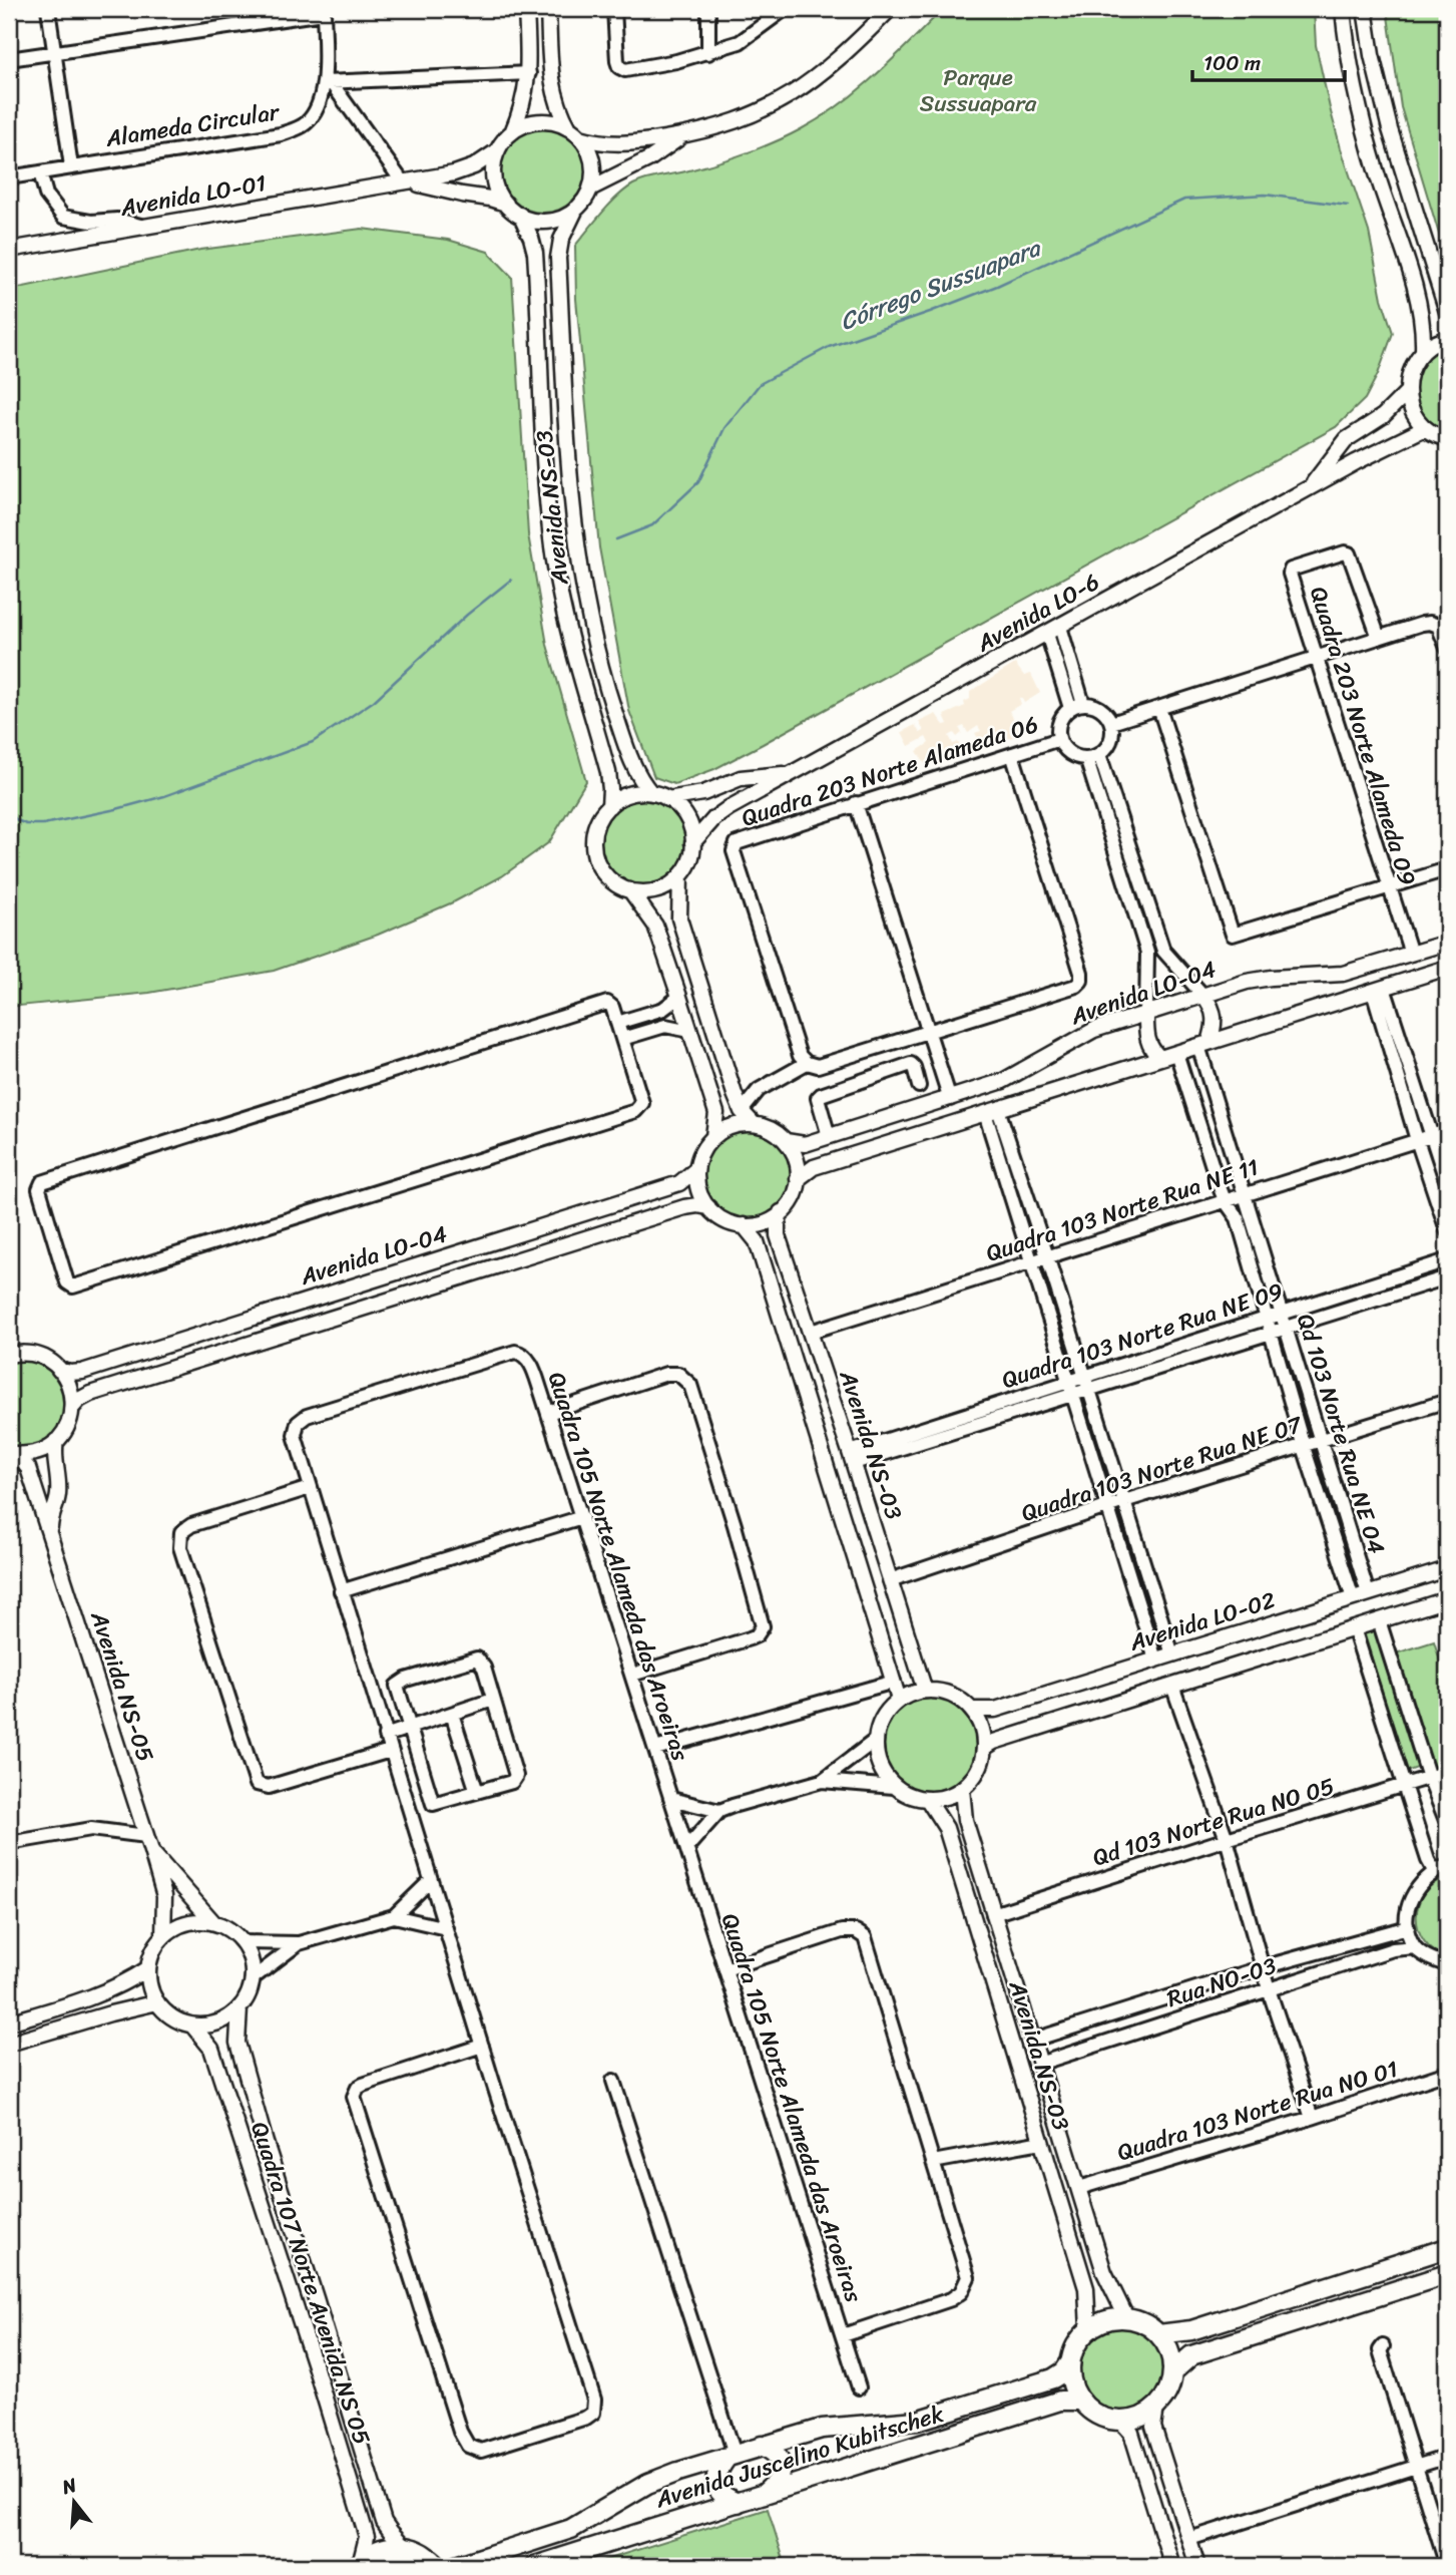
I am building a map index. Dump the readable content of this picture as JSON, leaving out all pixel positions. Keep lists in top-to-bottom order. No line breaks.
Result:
{"streets":{"main road":["Avenida Juscelino Kubitschek"],"street":["Alameda Circular","Avenida LO-01","Avenida NS-03","Avenida LO-6","Quadra 203 Norte Alameda 09","Quadra 203 Norte Alameda 06","Avenida LO-04","Quadra 103 Norte Rua NE 11","Quadra 103 Norte Rua NE 09","Qd 103 Norte Rua NE 04","Quadra 103 Norte Rua NE 07","Quadra 105 Norte Alameda das Aroeiras","Avenida LO-02","Avenida NS-05","Qd 103 Norte Rua NO 05","Rua NO-03","Quadra 103 Norte Rua NO 01","Quadra 107 Norte Avenida NS 05"]},"crossings":[["Avenida LO-01","Avenida NS-03"],["Avenida NS-03","Avenida LO-6"],["Avenida NS-03","Avenida LO-04"],["Avenida NS-03","Quadra 103 Norte Rua NE 11"],["Avenida NS-03","Quadra 103 Norte Rua NE 09"],["Avenida NS-03","Quadra 103 Norte Rua NE 07"],["Avenida NS-03","Avenida LO-02"],["Avenida NS-03","Qd 103 Norte Rua NO 05"],["Avenida NS-03","Rua NO-03"],["Avenida NS-03","Quadra 103 Norte Rua NO 01"],["Avenida NS-03","Avenida Juscelino Kubitschek"],["Quadra 203 Norte Alameda 09","Avenida LO-04"],["Avenida LO-04","Avenida NS-05"],["Quadra 103 Norte Rua NE 11","Qd 103 Norte Rua NE 04"],["Quadra 103 Norte Rua NE 09","Qd 103 Norte Rua NE 04"],["Qd 103 Norte Rua NE 04","Quadra 103 Norte Rua NE 07"],["Qd 103 Norte Rua NE 04","Avenida LO-02"]],"water":["Córrego Sussuapara"],"parks":["Parque Sussuapara"],"scale_bar":"100 m","north":"top"}
